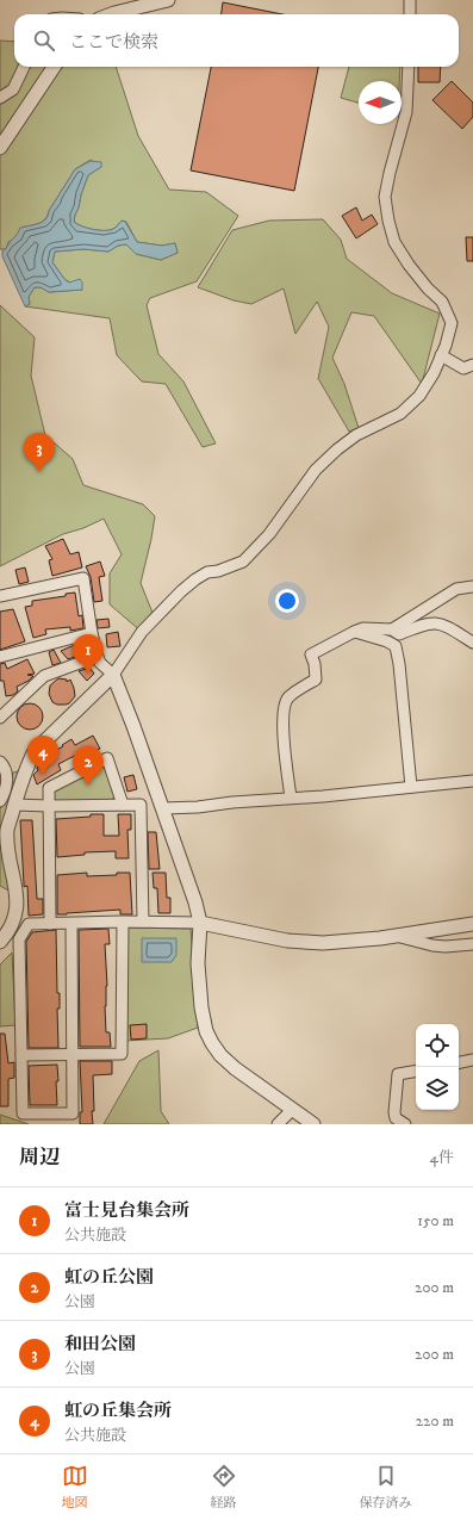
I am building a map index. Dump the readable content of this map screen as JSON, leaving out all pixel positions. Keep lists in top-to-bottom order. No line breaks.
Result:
{"north":"left","page":{"search":"ここで検索","pins":["3","1","4","2"],"heading":["周辺","4件"],"list":[{"mark":"1","name":"富士見台集会所","note":"公共施設","value":"150 m"},{"mark":"2","name":"虹の丘公園","note":"公園","value":"200 m"},{"mark":"3","name":"和田公園","note":"公園","value":"200 m"},{"mark":"4","name":"虹の丘集会所","note":"公共施設","value":"220 m"}],"nav":["地図","経路","保存済み"]}}
